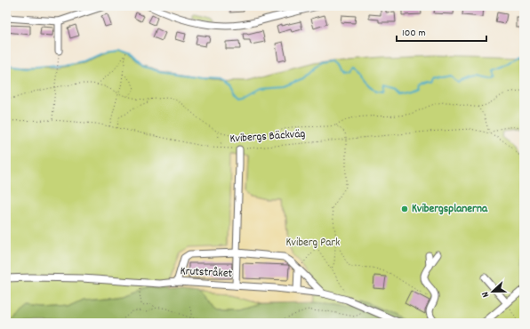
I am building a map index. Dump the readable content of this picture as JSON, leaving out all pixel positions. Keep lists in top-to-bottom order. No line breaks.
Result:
{"streets":{"street":["Krutstråket"],"path":["Kvibergs Bäckväg"]},"parks":["Kviberg Park"],"places":["Kvibergsplanerna"],"scale_bar":"100 m","north":"left"}
